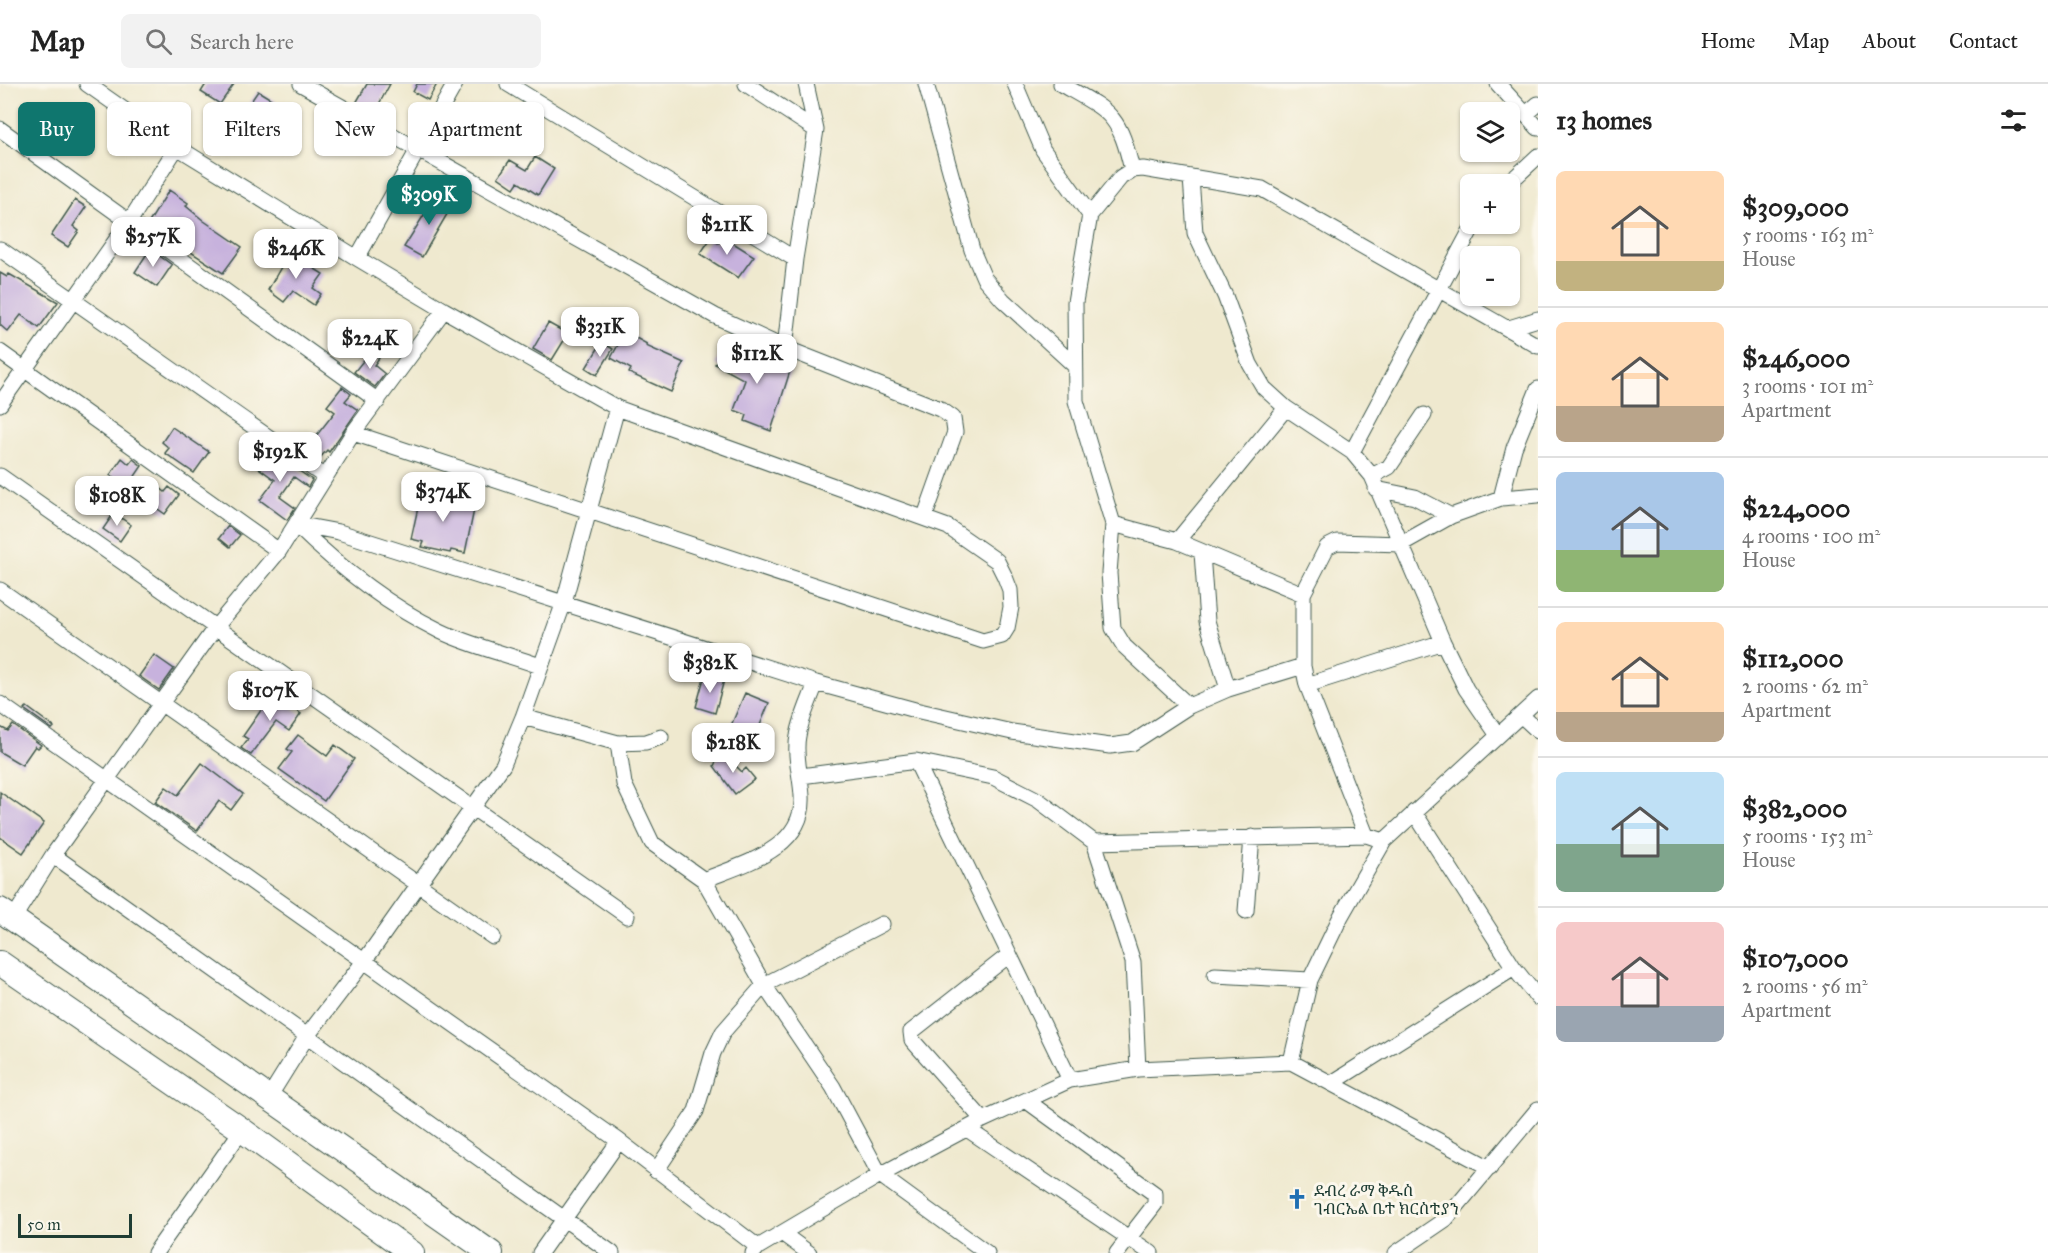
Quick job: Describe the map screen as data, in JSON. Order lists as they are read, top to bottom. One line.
{"places":{"church":["ደብረ ራማ ቅዱስ ገብርኤል ቤተ ክርስቲያን"]},"scale_bar":"50 m","page":{"header":"Map","search":"Search here","nav":["Home","Map","About","Contact"],"heading":"13 homes","map_buttons":["+","−"],"chip":["Buy","Rent","Filters","New","Apartment"],"list":[{"name":"$309,000","note":"5 rooms · 163 m² · House"},{"name":"$246,000","note":"3 rooms · 101 m² · Apartment"},{"name":"$224,000","note":"4 rooms · 100 m² · House"},{"name":"$112,000","note":"2 rooms · 62 m² · Apartment"},{"name":"$382,000","note":"5 rooms · 153 m² · House"},{"name":"$107,000","note":"2 rooms · 56 m² · Apartment"}],"price":["$309K","$211K","$257K","$246K","$331K","$224K","$112K","$192K","$374K","$108K","$382K","$107K","$218K"],"scale":"50 m"}}
